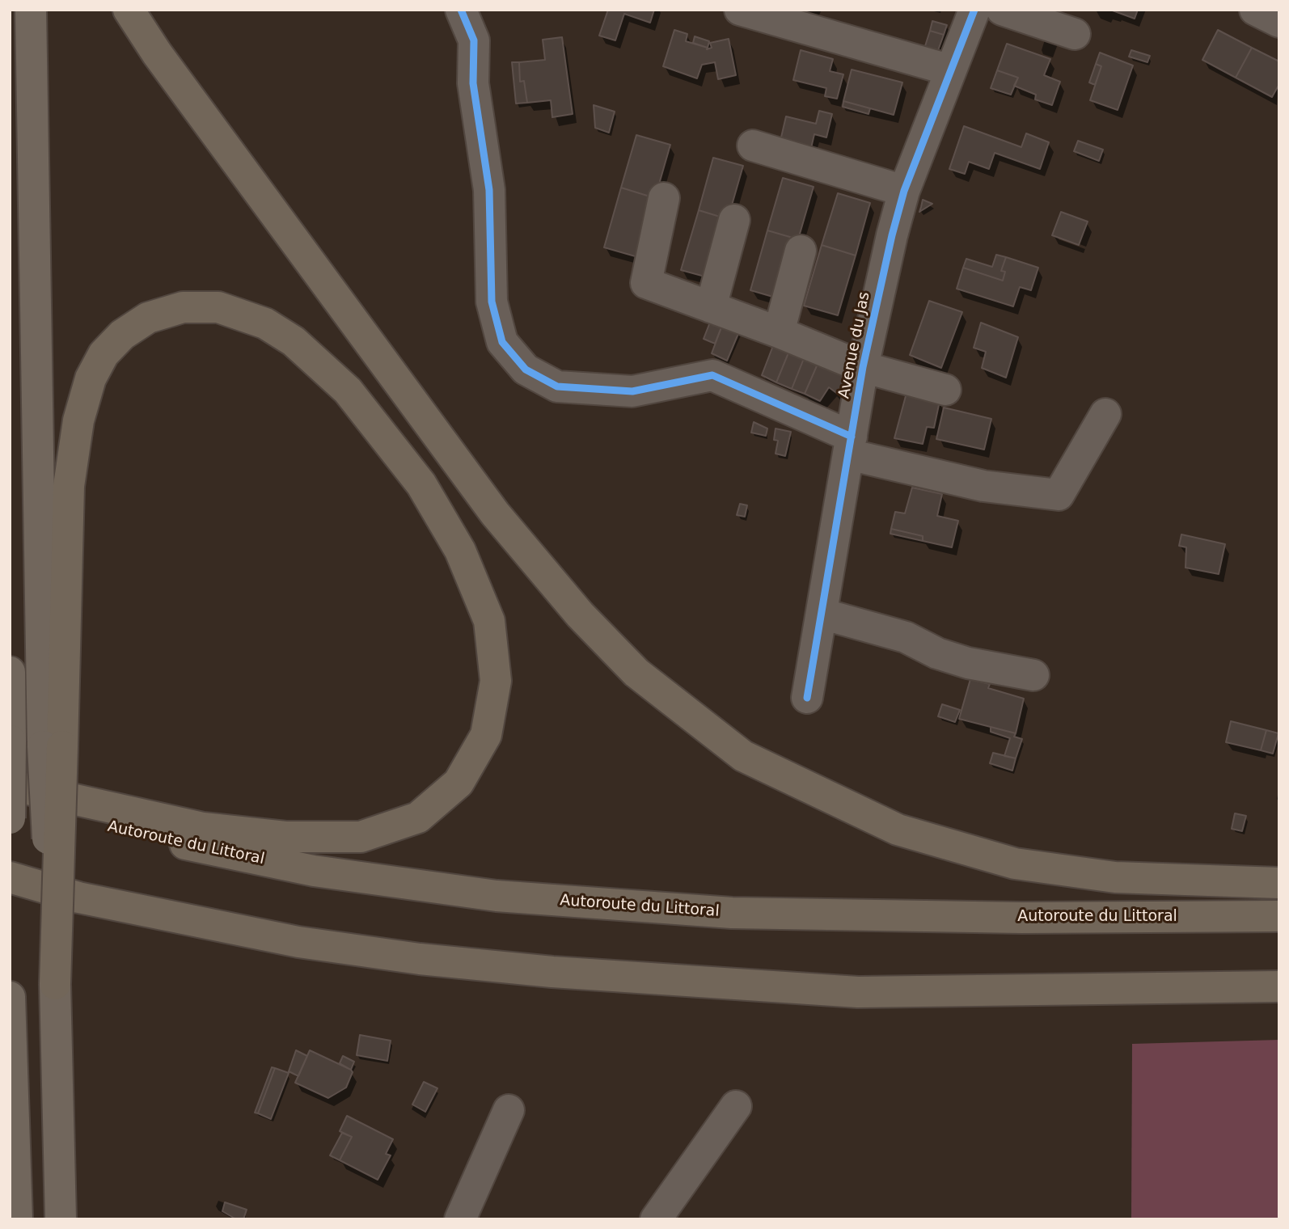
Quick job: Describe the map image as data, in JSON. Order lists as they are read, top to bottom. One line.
{"streets":{"highway":["Autoroute du Littoral"],"street":["Avenue du Jas"]}}
